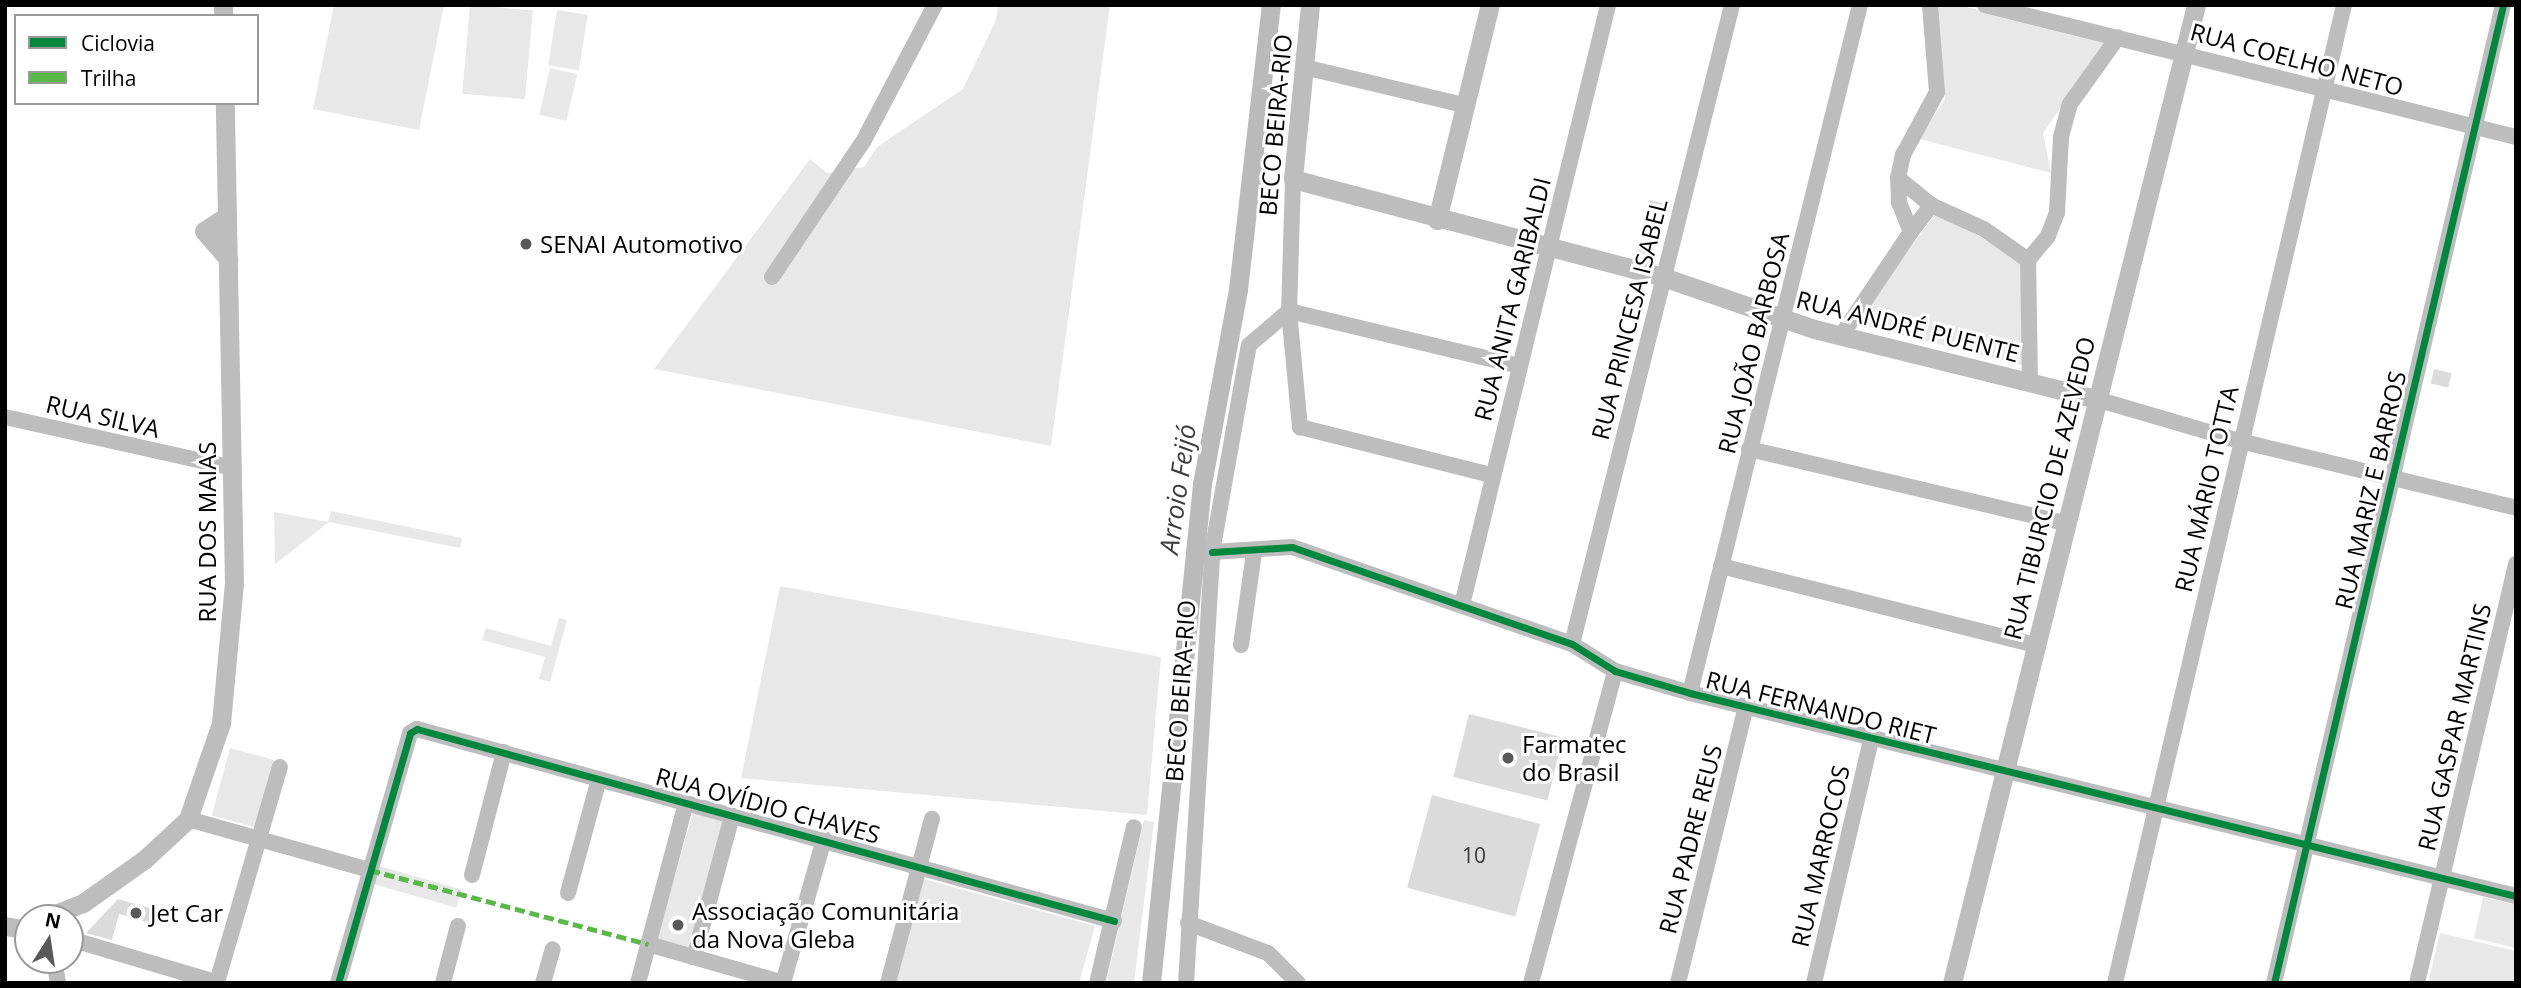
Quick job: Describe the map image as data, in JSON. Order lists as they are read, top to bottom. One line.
{"streets":{"main road":["BECO BEIRA-RIO","RUA ANDRÉ PUENTE","RUA TIBURCIO DE AZEVEDO","RUA DOS MAIAS"],"street":["RUA COELHO NETO","RUA ANITA GARIBALDI","RUA PRINCESA ISABEL","RUA JOÃO BARBOSA","RUA SILVA","RUA MÁRIO TOTTA","RUA MARIZ E BARROS","RUA FERNANDO RIET","RUA GASPAR MARTINS","RUA OVÍDIO CHAVES","RUA PADRE REUS","RUA MARROCOS"]},"crossings":[["RUA COELHO NETO","RUA TIBURCIO DE AZEVEDO"],["RUA COELHO NETO","RUA MÁRIO TOTTA"],["RUA COELHO NETO","RUA MARIZ E BARROS"],["BECO BEIRA-RIO","RUA ANDRÉ PUENTE"],["BECO BEIRA-RIO","RUA FERNANDO RIET"],["RUA ANITA GARIBALDI","RUA ANDRÉ PUENTE"],["RUA ANITA GARIBALDI","RUA FERNANDO RIET"],["RUA PRINCESA ISABEL","RUA ANDRÉ PUENTE"],["RUA PRINCESA ISABEL","RUA FERNANDO RIET"],["RUA ANDRÉ PUENTE","RUA JOÃO BARBOSA"],["RUA ANDRÉ PUENTE","RUA TIBURCIO DE AZEVEDO"],["RUA ANDRÉ PUENTE","RUA MÁRIO TOTTA"],["RUA ANDRÉ PUENTE","RUA MARIZ E BARROS"],["RUA JOÃO BARBOSA","RUA FERNANDO RIET"],["RUA SILVA","RUA DOS MAIAS"],["RUA TIBURCIO DE AZEVEDO","RUA FERNANDO RIET"],["RUA MÁRIO TOTTA","RUA FERNANDO RIET"],["RUA MARIZ E BARROS","RUA FERNANDO RIET"],["RUA FERNANDO RIET","RUA GASPAR MARTINS"],["RUA FERNANDO RIET","RUA PADRE REUS"],["RUA FERNANDO RIET","RUA MARROCOS"]],"water":["Arroio Feijó"],"places":["SENAI Automotivo","Farmatec do Brasil","Jet Car","Associação Comunitária da Nova Gleba"],"house_numbers":["10"],"legend":["Ciclovia","Trilha"],"north":"top"}
